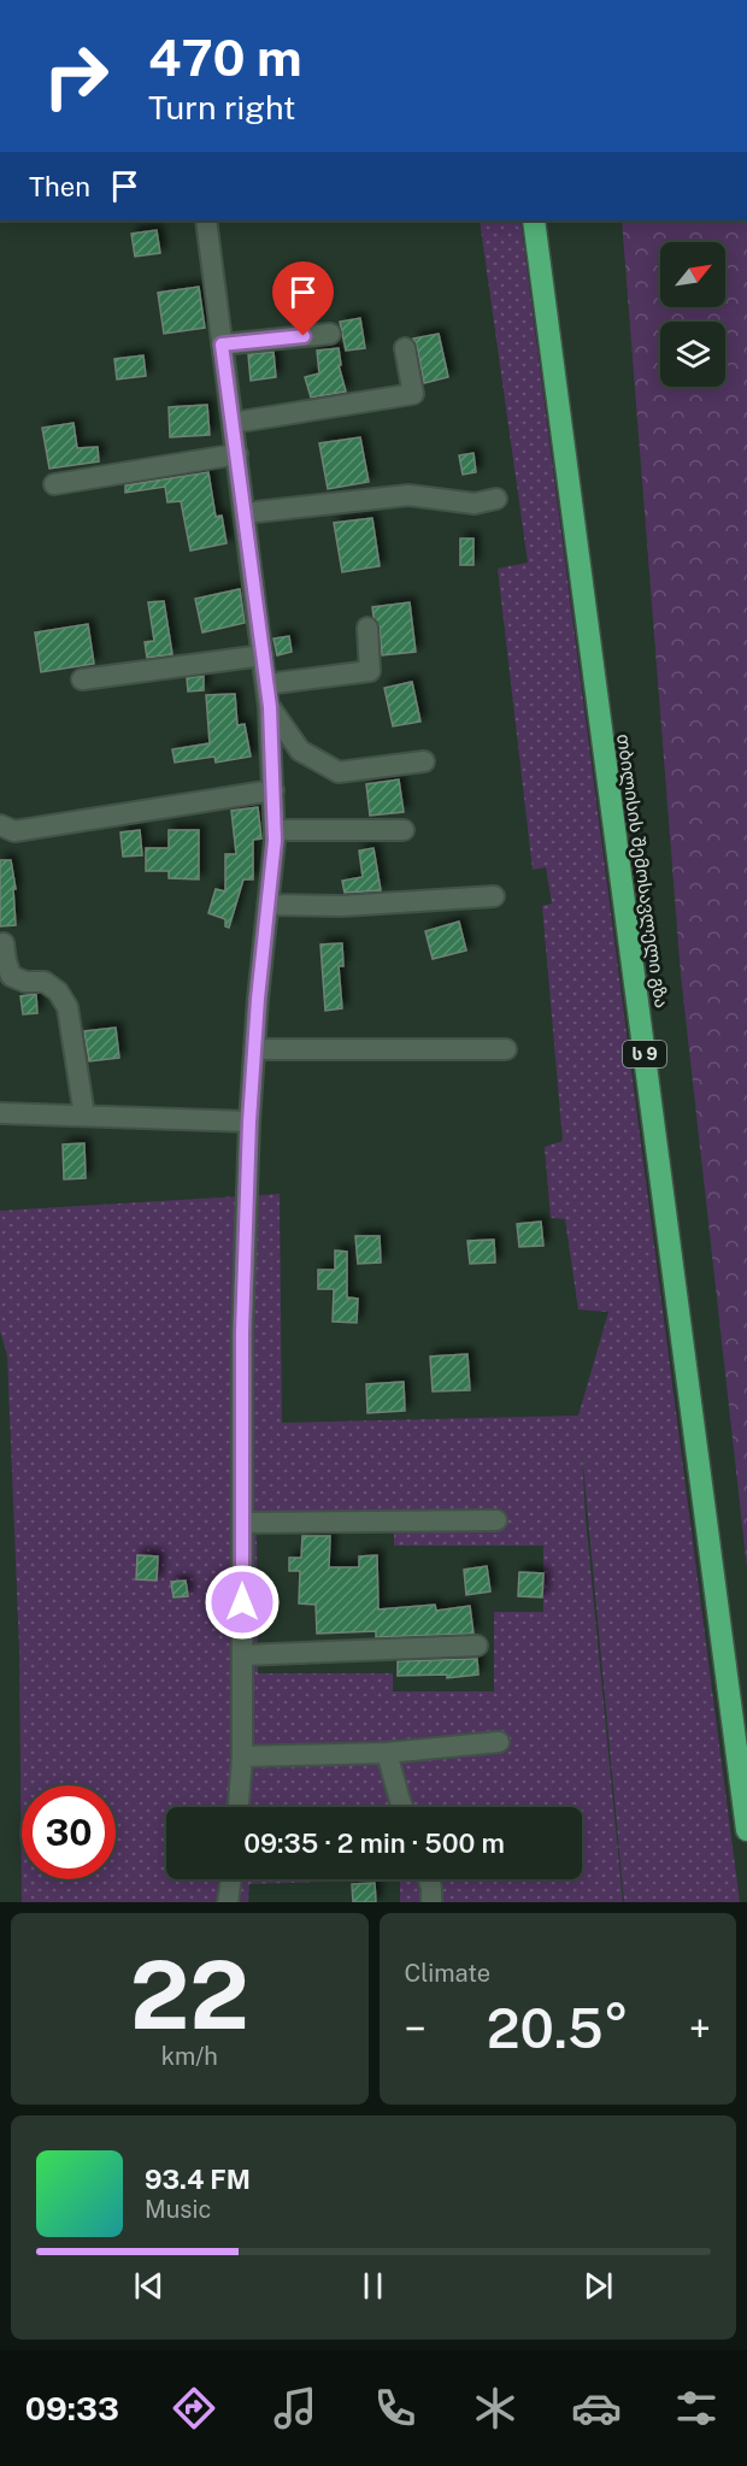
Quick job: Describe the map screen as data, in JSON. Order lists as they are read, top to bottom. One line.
{"streets":{"highway":["თბილისის შემოსავლელი გზა","ს 9"]},"north":"top right","page":{"turn":["470 m","Turn right"],"then":"Then","limit":"30","trip":"09:35 · 2 min · 500 m","tile":[["22","km/h"],"Climate"],"heat":["−","20.5°","+"],"song":["93.4 FM","Music"],"tabs":"09:33"}}
